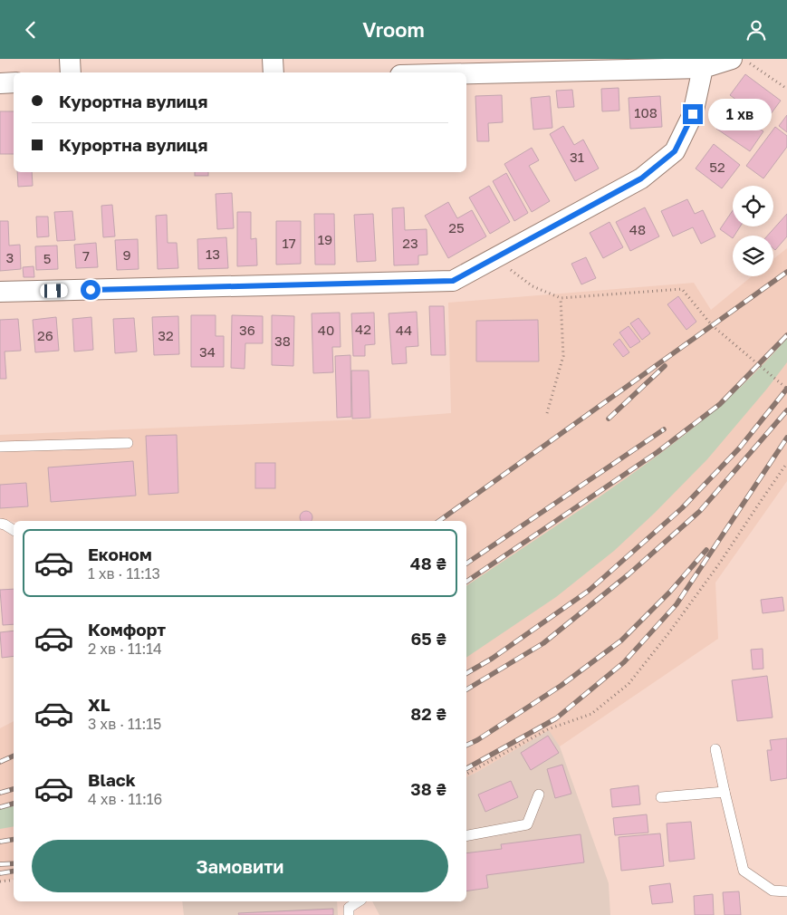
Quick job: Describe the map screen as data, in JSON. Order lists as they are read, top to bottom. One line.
{"house_numbers":["108","31","52","25","48","19","17","23","13","9","7","3","5","42","36","40","44","26","32","38","34"],"page":{"header":"Vroom","banner":["Курортна вулиця","Курортна вулиця"],"bubble":"1 хв","list":[{"name":"Економ","note":"1 хв · 11:13","value":"48 ₴"},{"name":"Комфорт","note":"2 хв · 11:14","value":"65 ₴"},{"name":"XL","note":"3 хв · 11:15","value":"82 ₴"},{"name":"Black","note":"4 хв · 11:16","value":"38 ₴"}],"buttons":"Замовити"}}
